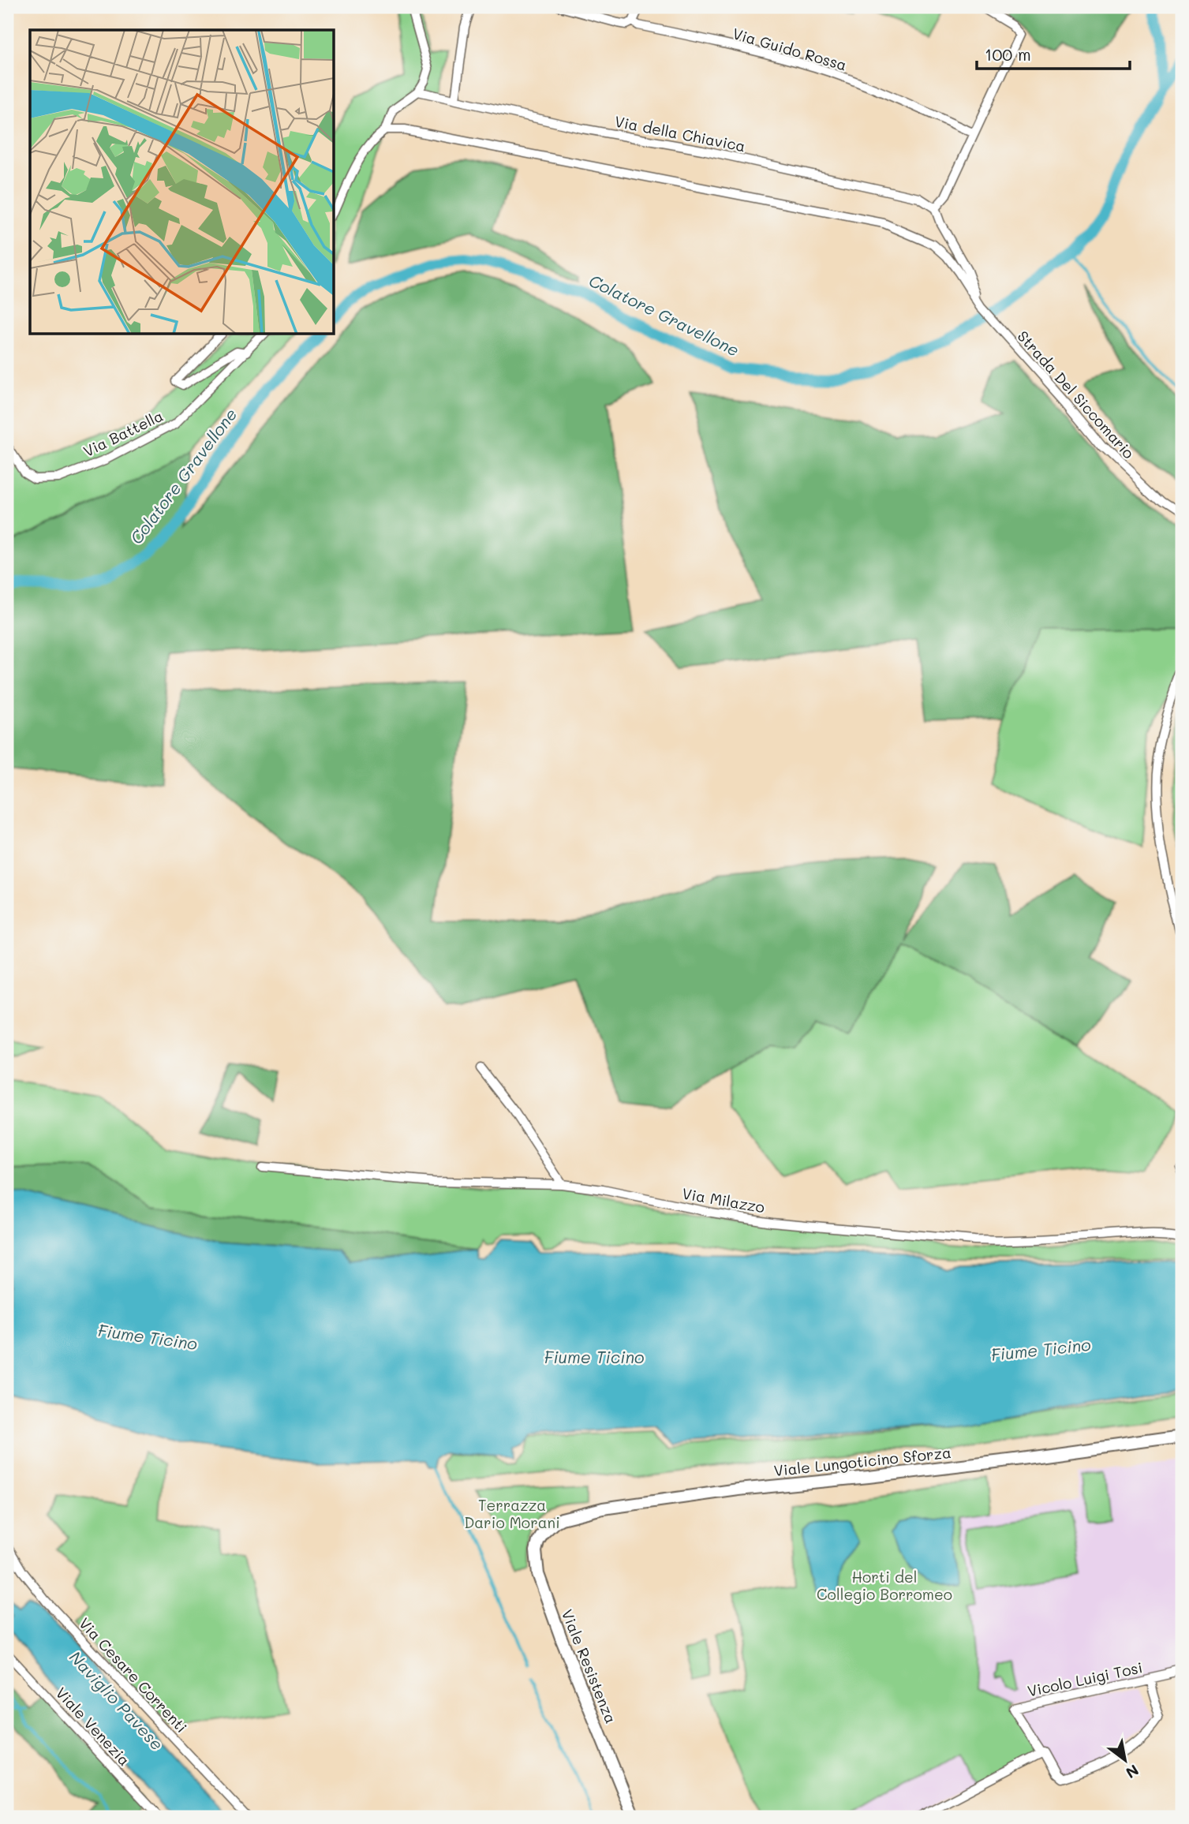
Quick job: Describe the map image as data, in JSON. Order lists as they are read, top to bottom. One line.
{"streets":{"main road":["Viale Lungoticino Sforza","Viale Resistenza"],"street":["Via Guido Rossa","Via della Chiavica","Strada Del Siccomario","Via Battella","Via Milazzo","Via Cesare Correnti","Vicolo Luigi Tosi","Viale Venezia"]},"crossings":[["Viale Lungoticino Sforza","Viale Resistenza"]],"water":["Colatore Gravellone","Fiume Ticino","Naviglio Pavese"],"parks":["Terrazza Dario Morani","Horti del Collegio Borromeo"],"scale_bar":"100 m","north":"bottom right"}
